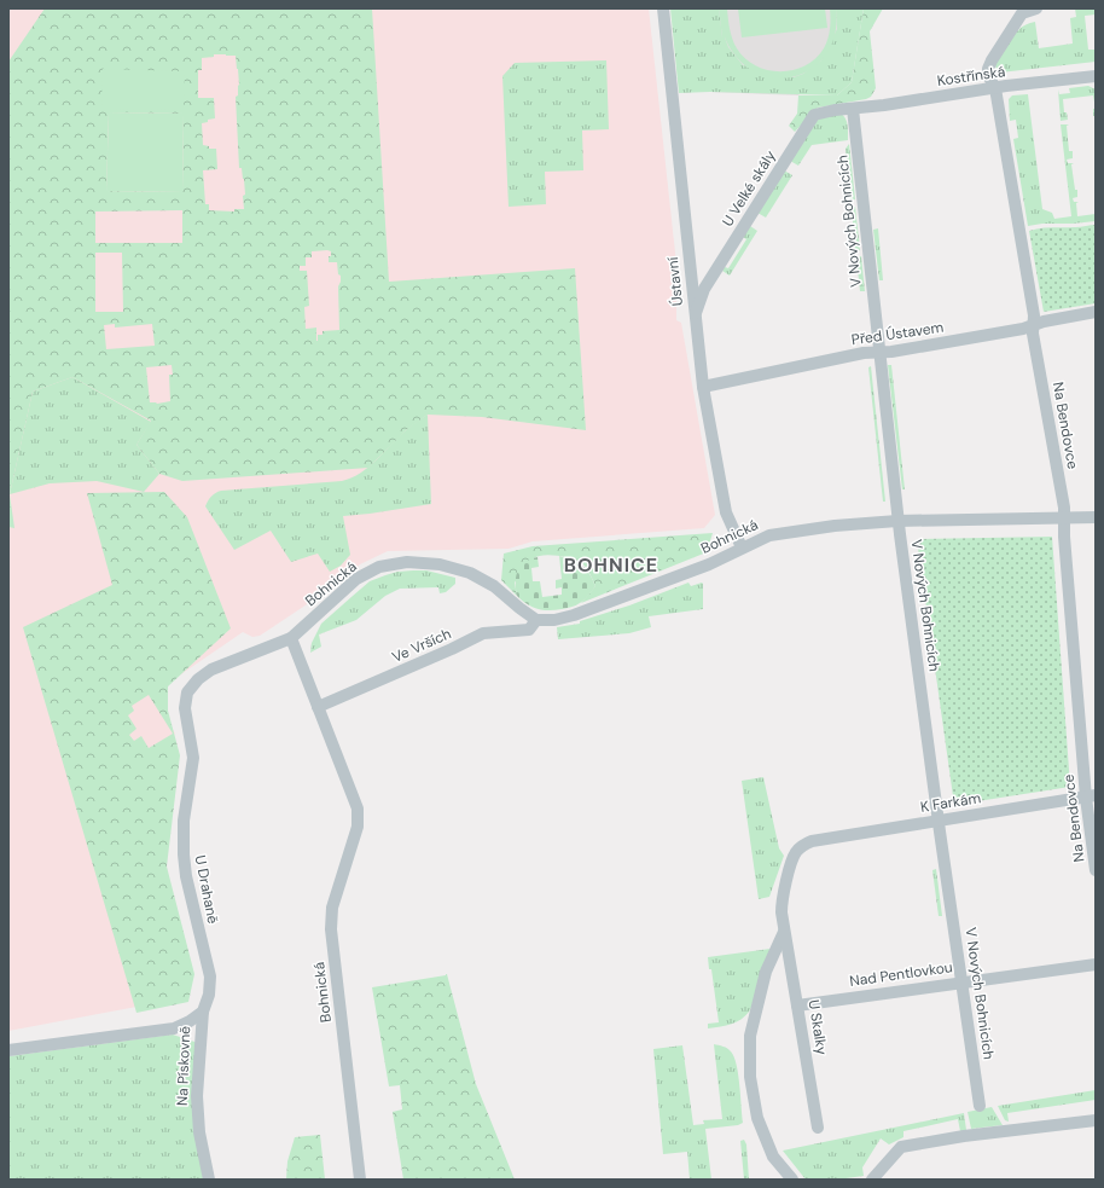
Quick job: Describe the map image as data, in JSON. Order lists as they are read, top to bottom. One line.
{"streets":{"street":["Kostřínská","U Velké skály","V Nových Bohnicích","Ústavní","Před Ústavem","Na Bendovce","Bohnická","Ve Vrších","K Farkám","U Drahaně","Nad Pentlovkou","U Skalky","Na Pískovně"]},"crossings":[["Kostřínská","U Velké skály"],["Kostřínská","V Nových Bohnicích"],["Kostřínská","Na Bendovce"],["U Velké skály","V Nových Bohnicích"],["U Velké skály","Ústavní"],["V Nových Bohnicích","Před Ústavem"],["V Nových Bohnicích","Bohnická"],["V Nových Bohnicích","K Farkám"],["V Nových Bohnicích","Nad Pentlovkou"],["Ústavní","Před Ústavem"],["Ústavní","Bohnická"],["Před Ústavem","Na Bendovce"],["Na Bendovce","Bohnická"],["Na Bendovce","K Farkám"],["Bohnická","Ve Vrších"],["Bohnická","U Drahaně"],["K Farkám","U Skalky"],["U Drahaně","Na Pískovně"],["Nad Pentlovkou","U Skalky"]],"districts":["BOHNICE"]}
